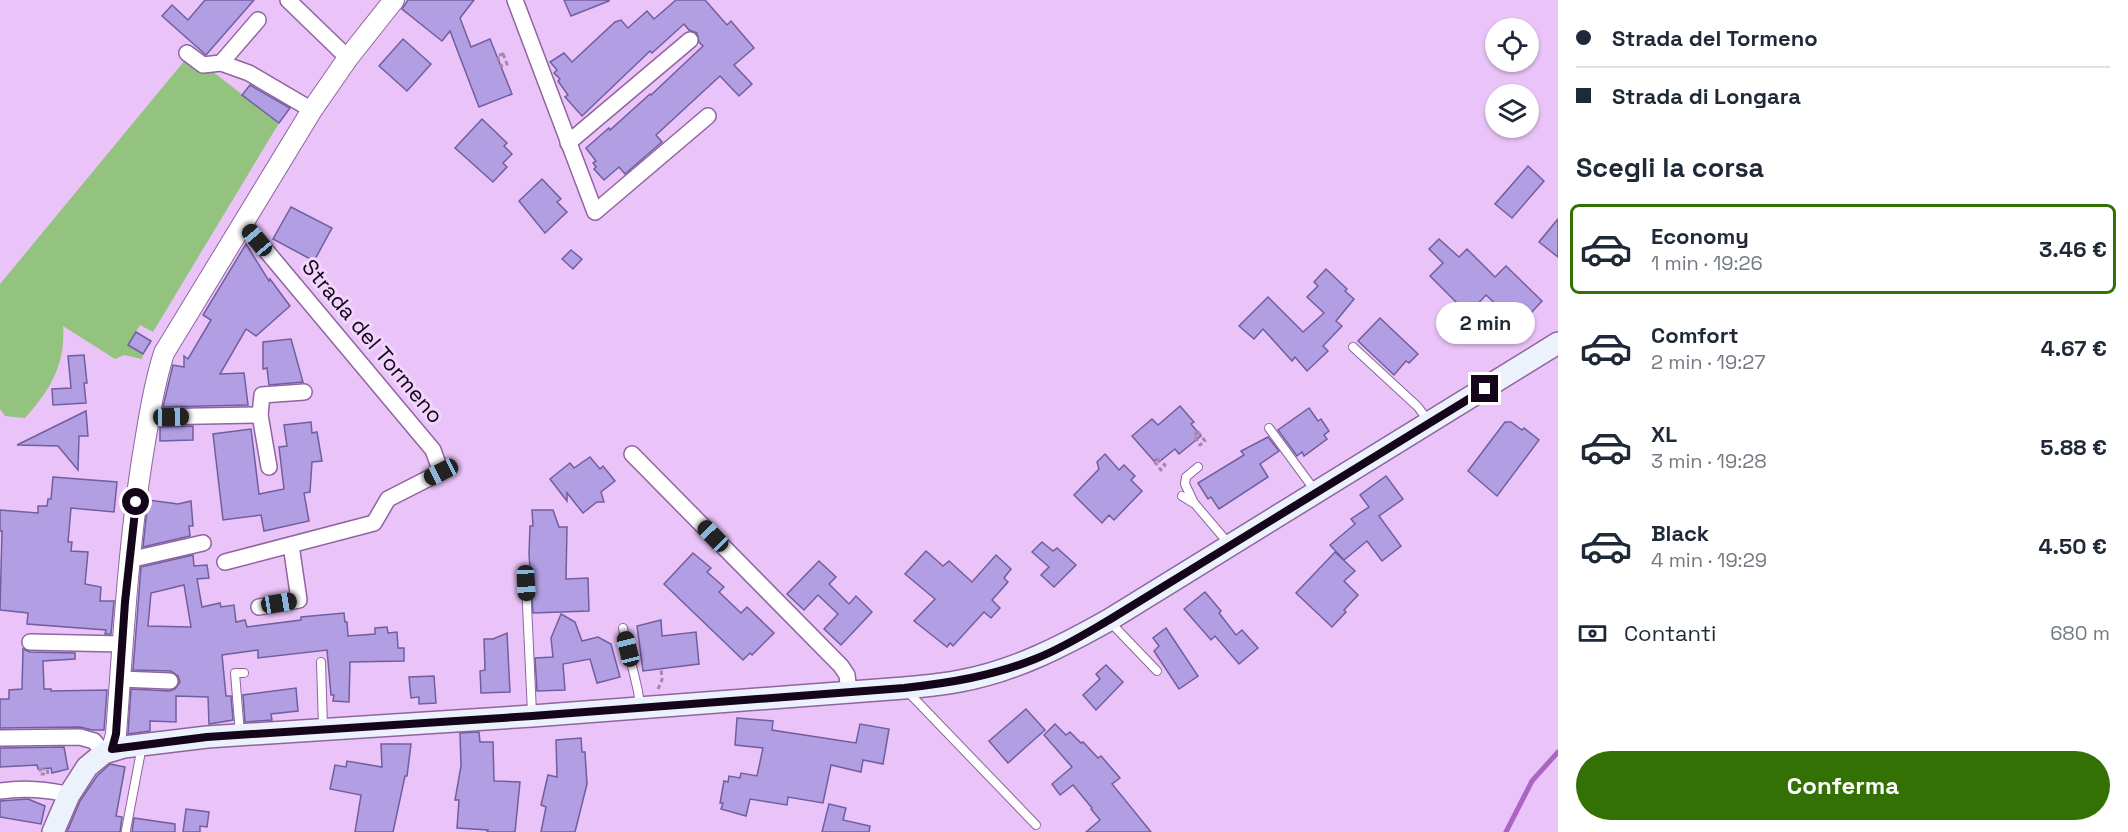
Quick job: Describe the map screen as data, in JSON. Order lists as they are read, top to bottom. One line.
{"streets":{"street":["Strada del Tormeno"]},"page":{"banner":["Strada del Tormeno","Strada di Longara"],"heading":"Scegli la corsa","list":[{"name":"Economy","note":"1 min · 19:26","value":"3.46 €"},{"name":"Comfort","note":"2 min · 19:27","value":"4.67 €"},{"name":"XL","note":"3 min · 19:28","value":"5.88 €"},{"name":"Black","note":"4 min · 19:29","value":"4.50 €"}],"bubble":"2 min","pay":["Contanti","680 m"],"buttons":"Conferma"}}
